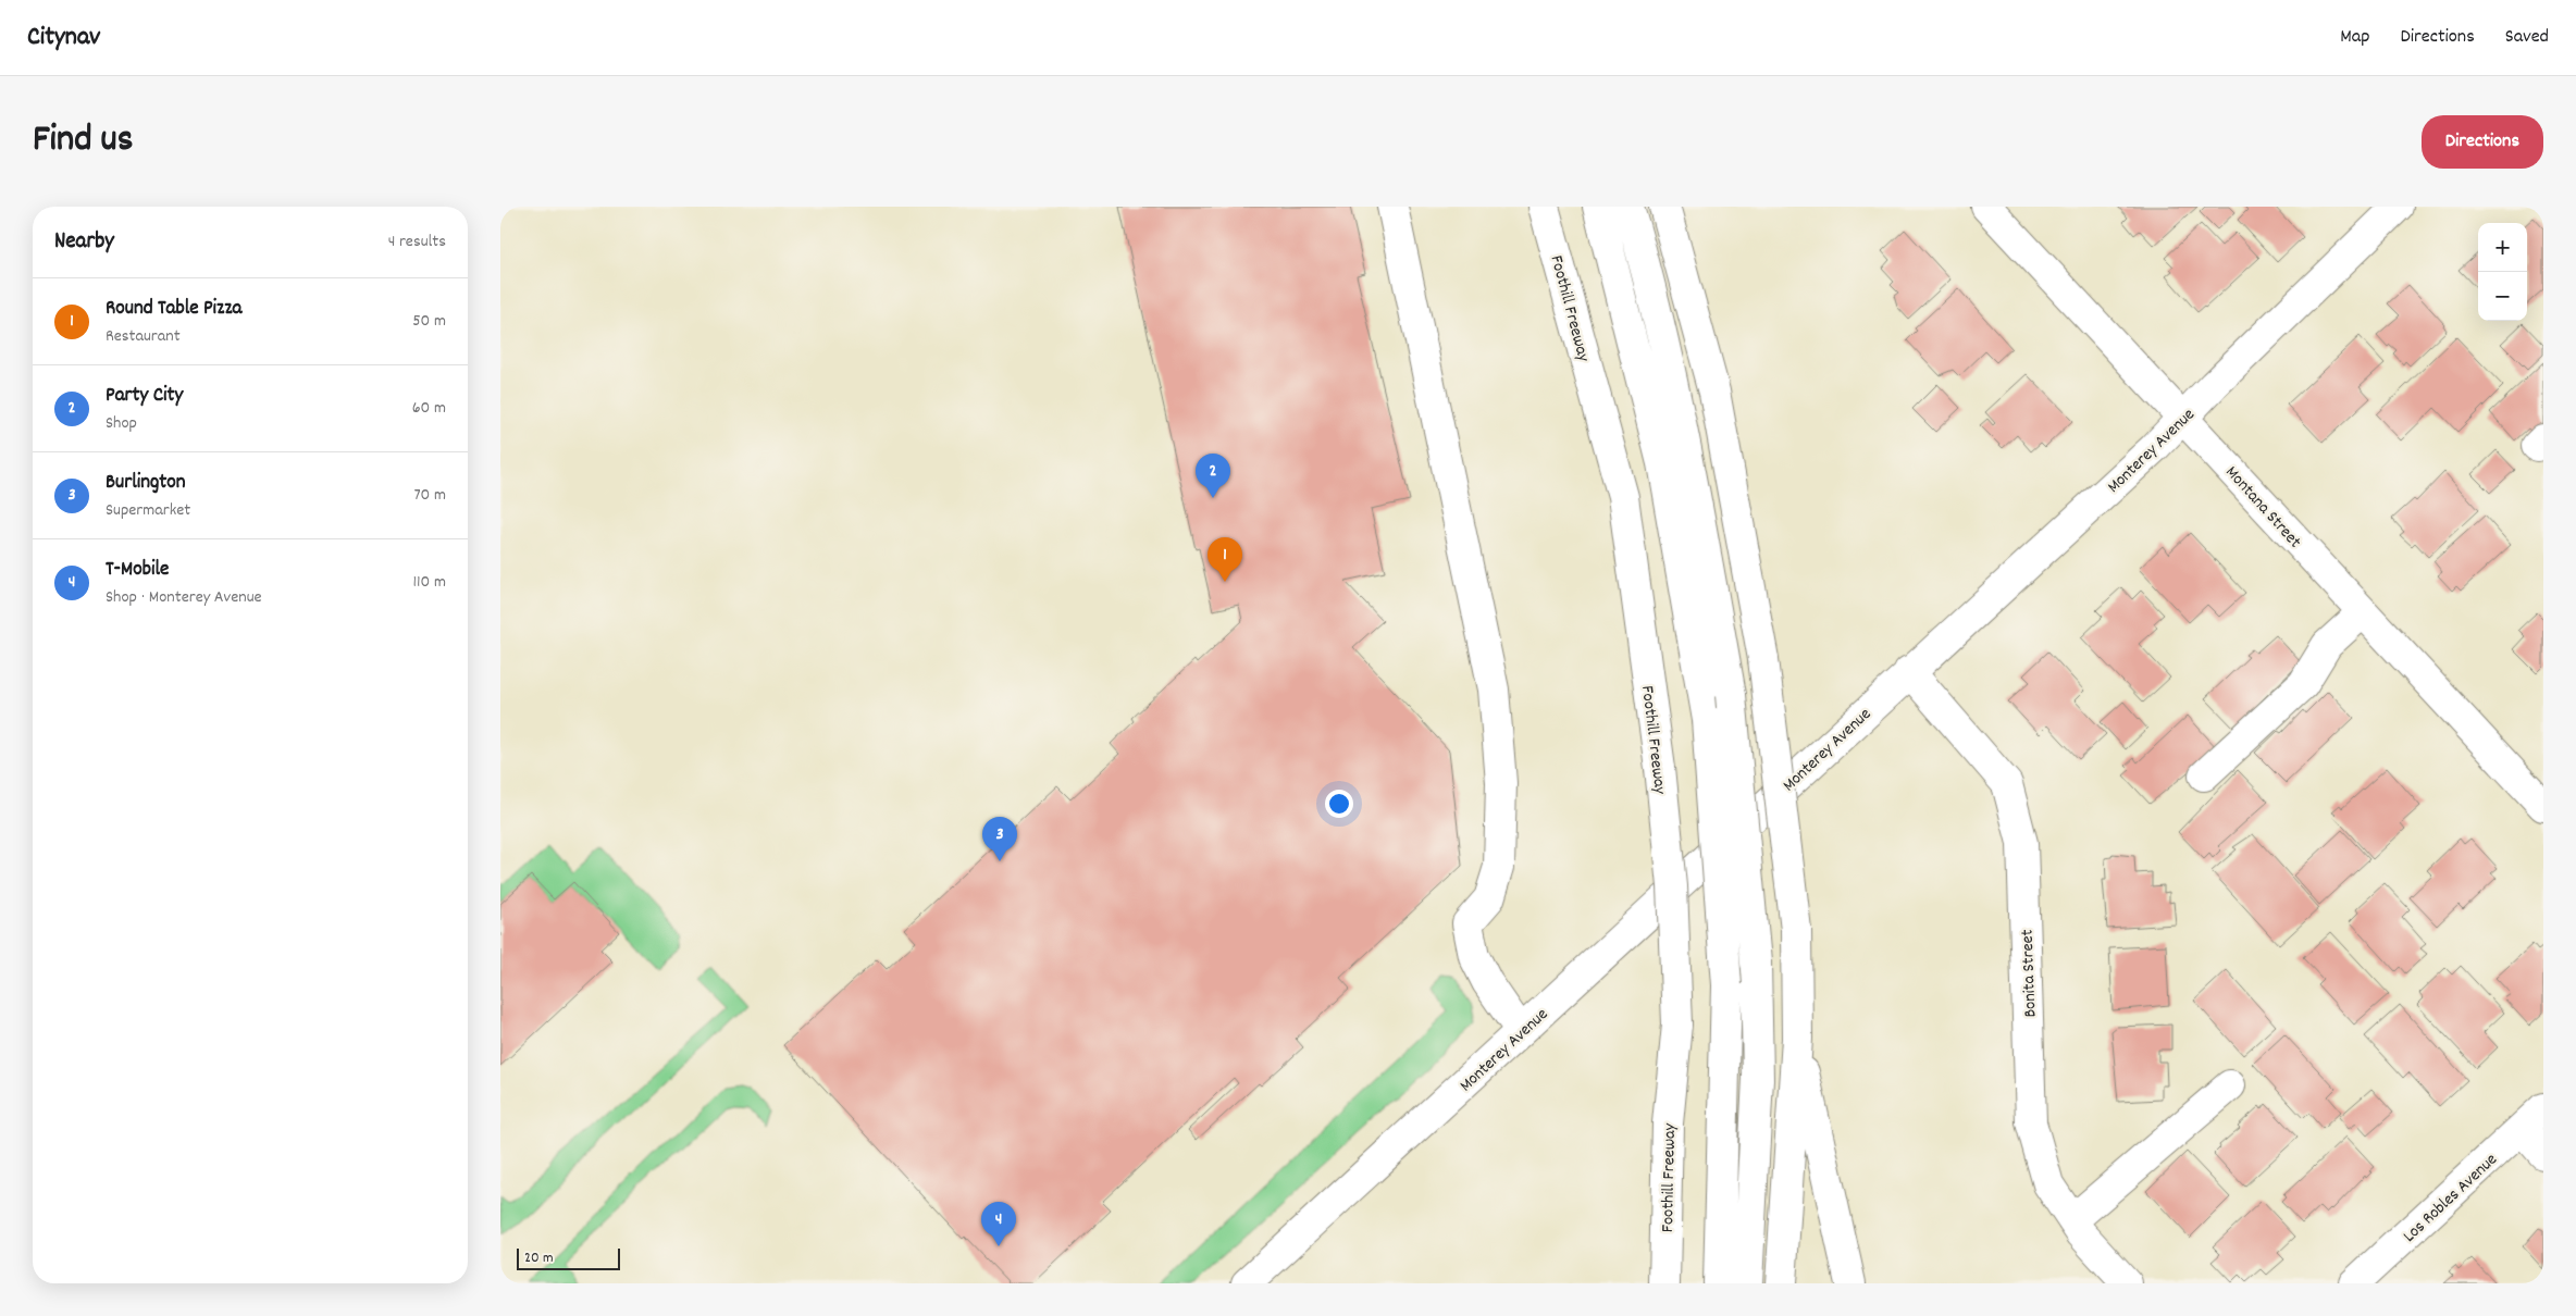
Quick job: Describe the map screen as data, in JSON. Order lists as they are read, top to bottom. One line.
{"streets":{"main road":["Foothill Freeway","Monterey Avenue","Montana Street","Bonita Street","Los Robles Avenue"]},"crossings":[["Monterey Avenue","Montana Street"],["Monterey Avenue","Bonita Street"]],"scale_bar":"20 m","page":{"header":"Citynav","nav":["Map","Directions","Saved"],"title":"Find us","buttons":"Directions","heading":["Nearby","4 results"],"map_buttons":["+","−"],"list":[{"mark":"1","name":"Round Table Pizza","note":"Restaurant","value":"50 m"},{"mark":"2","name":"Party City","note":"Shop","value":"60 m"},{"mark":"3","name":"Burlington","note":"Supermarket","value":"70 m"},{"mark":"4","name":"T-Mobile","note":"Shop · Monterey Avenue","value":"110 m"}],"pins":["2","1","3","4"],"scale":"20 m"}}
